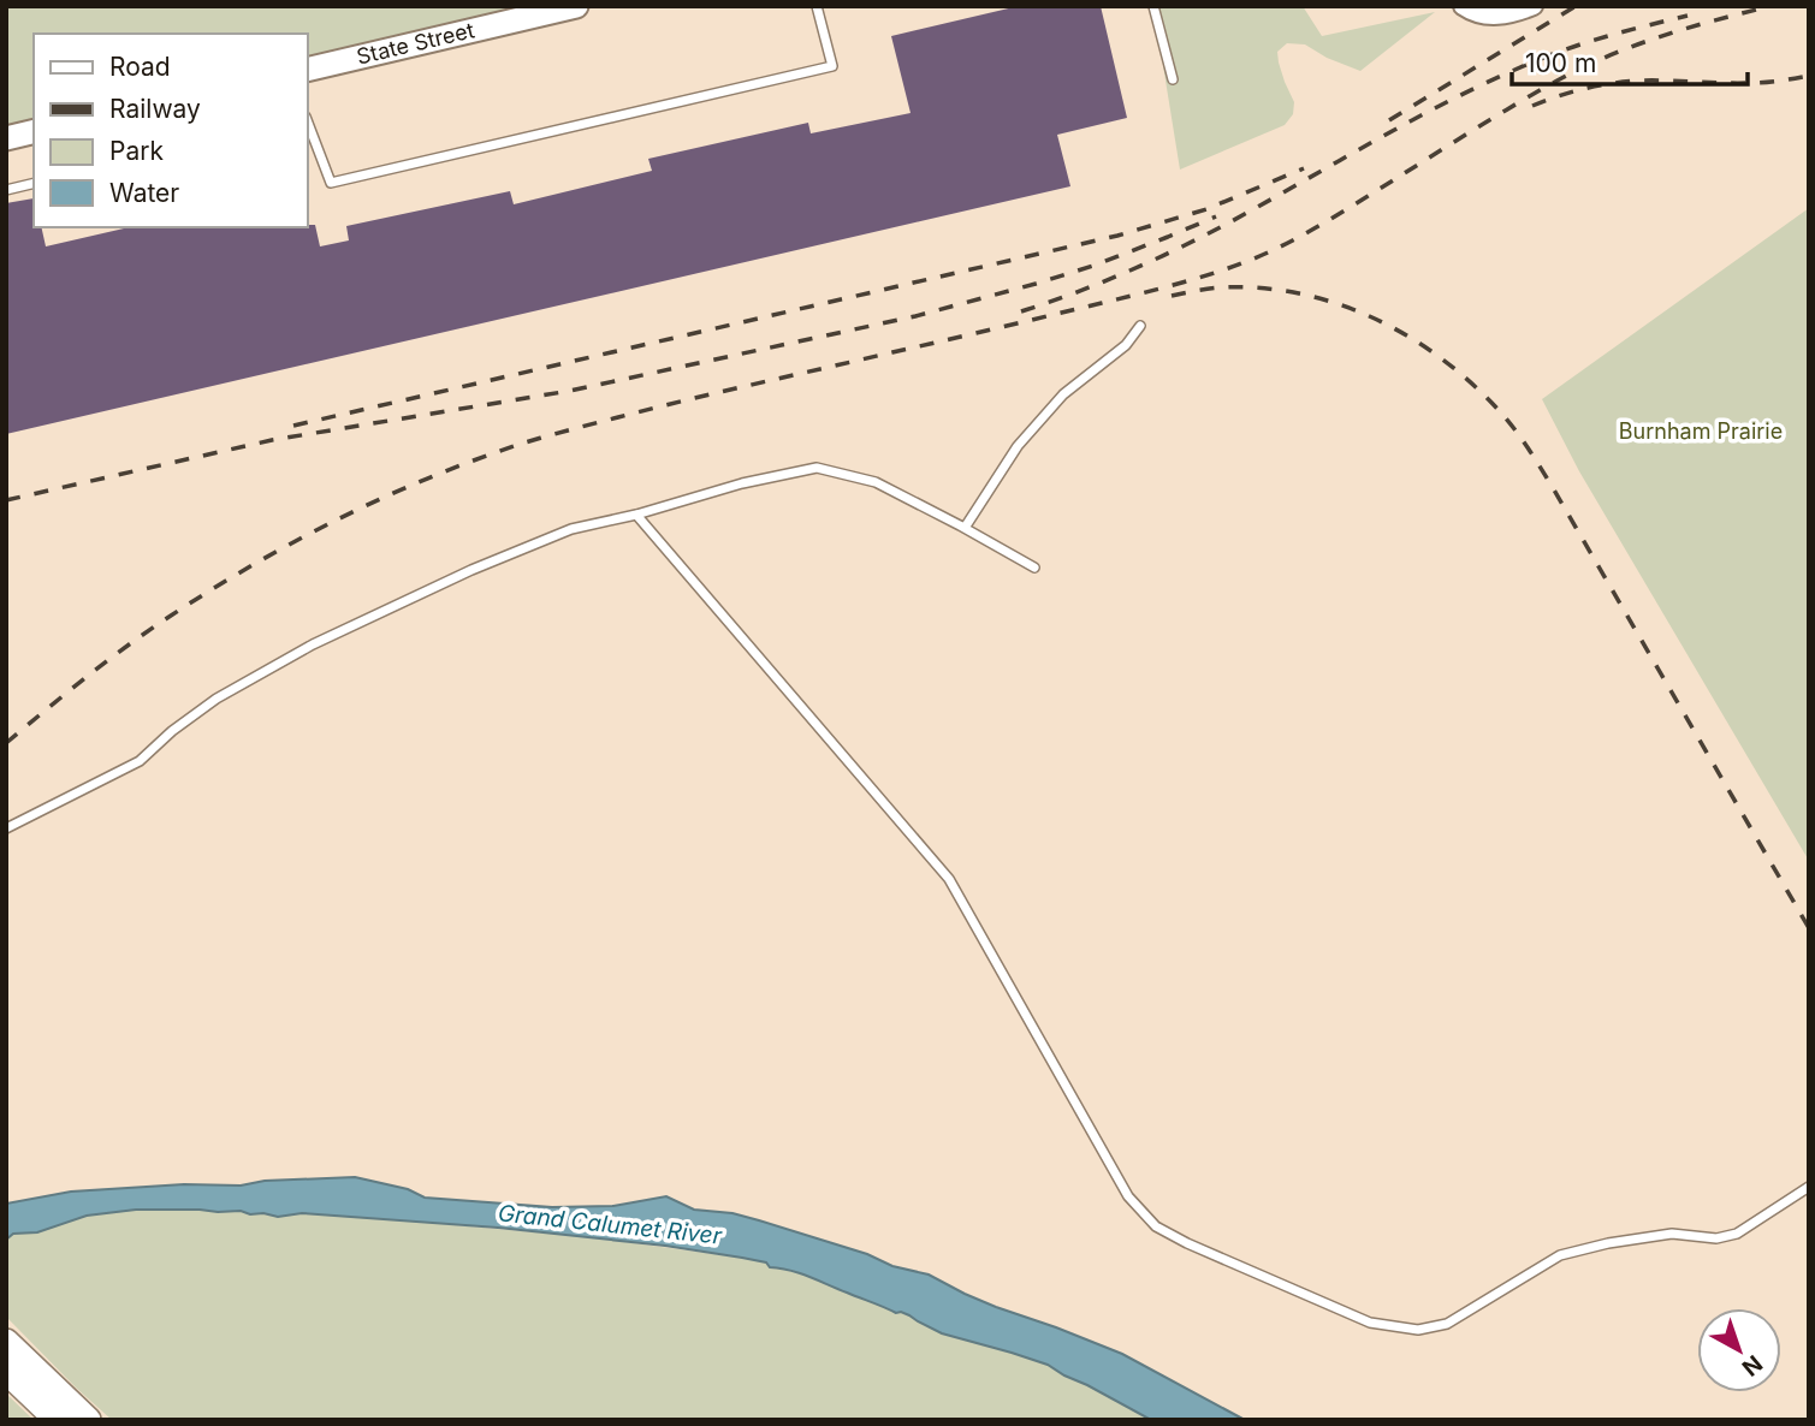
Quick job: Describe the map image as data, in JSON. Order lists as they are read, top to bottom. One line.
{"streets":{"street":["State Street"]},"water":["Grand Calumet River"],"parks":["Burnham Prairie"],"legend":["Road","Railway","Park","Water"],"scale_bar":"100 m","north":"bottom right"}
